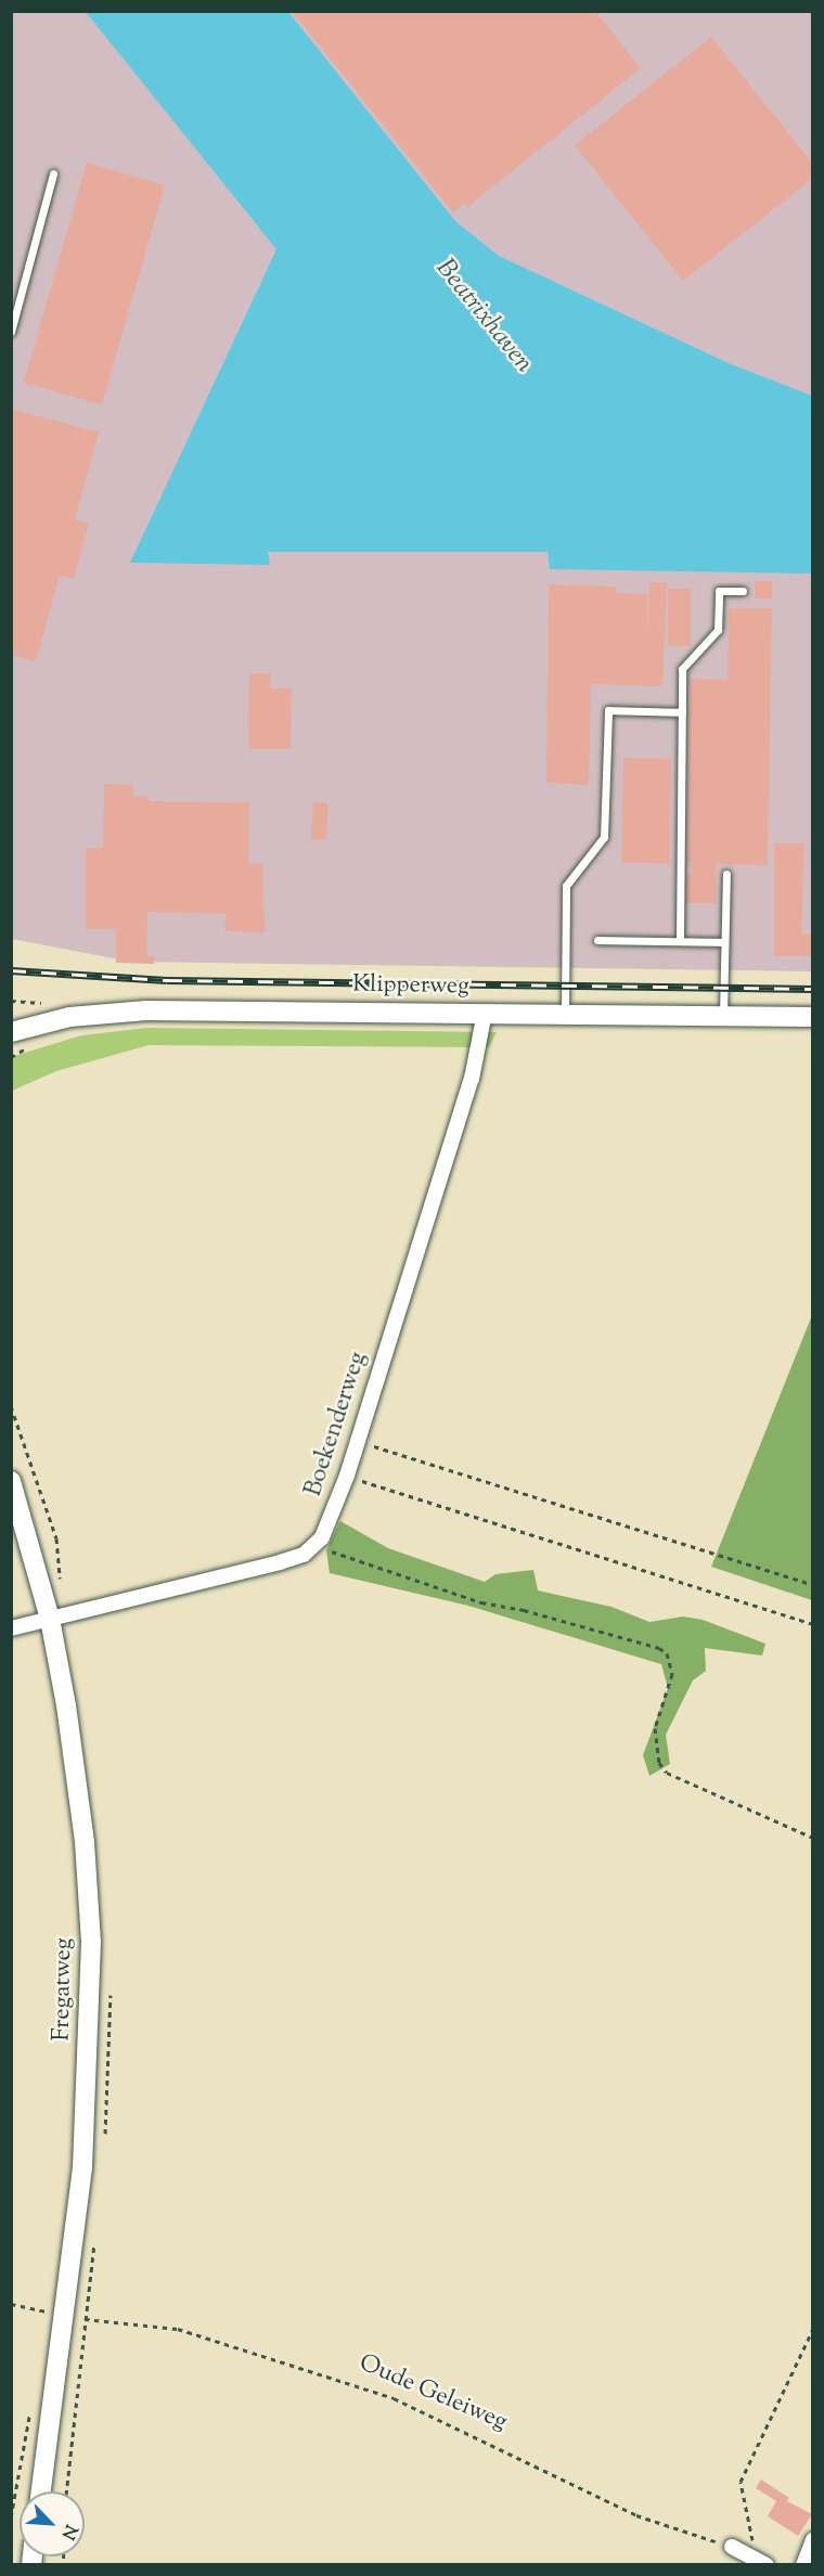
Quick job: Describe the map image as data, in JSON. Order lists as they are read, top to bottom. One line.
{"streets":{"street":["Klipperweg","Boekenderweg","Fregatweg"],"path":["Oude Geleiweg"]},"crossings":[["Klipperweg","Boekenderweg"],["Boekenderweg","Fregatweg"],["Fregatweg","Oude Geleiweg"]],"water":["Beatrixhaven"],"north":"bottom right"}
